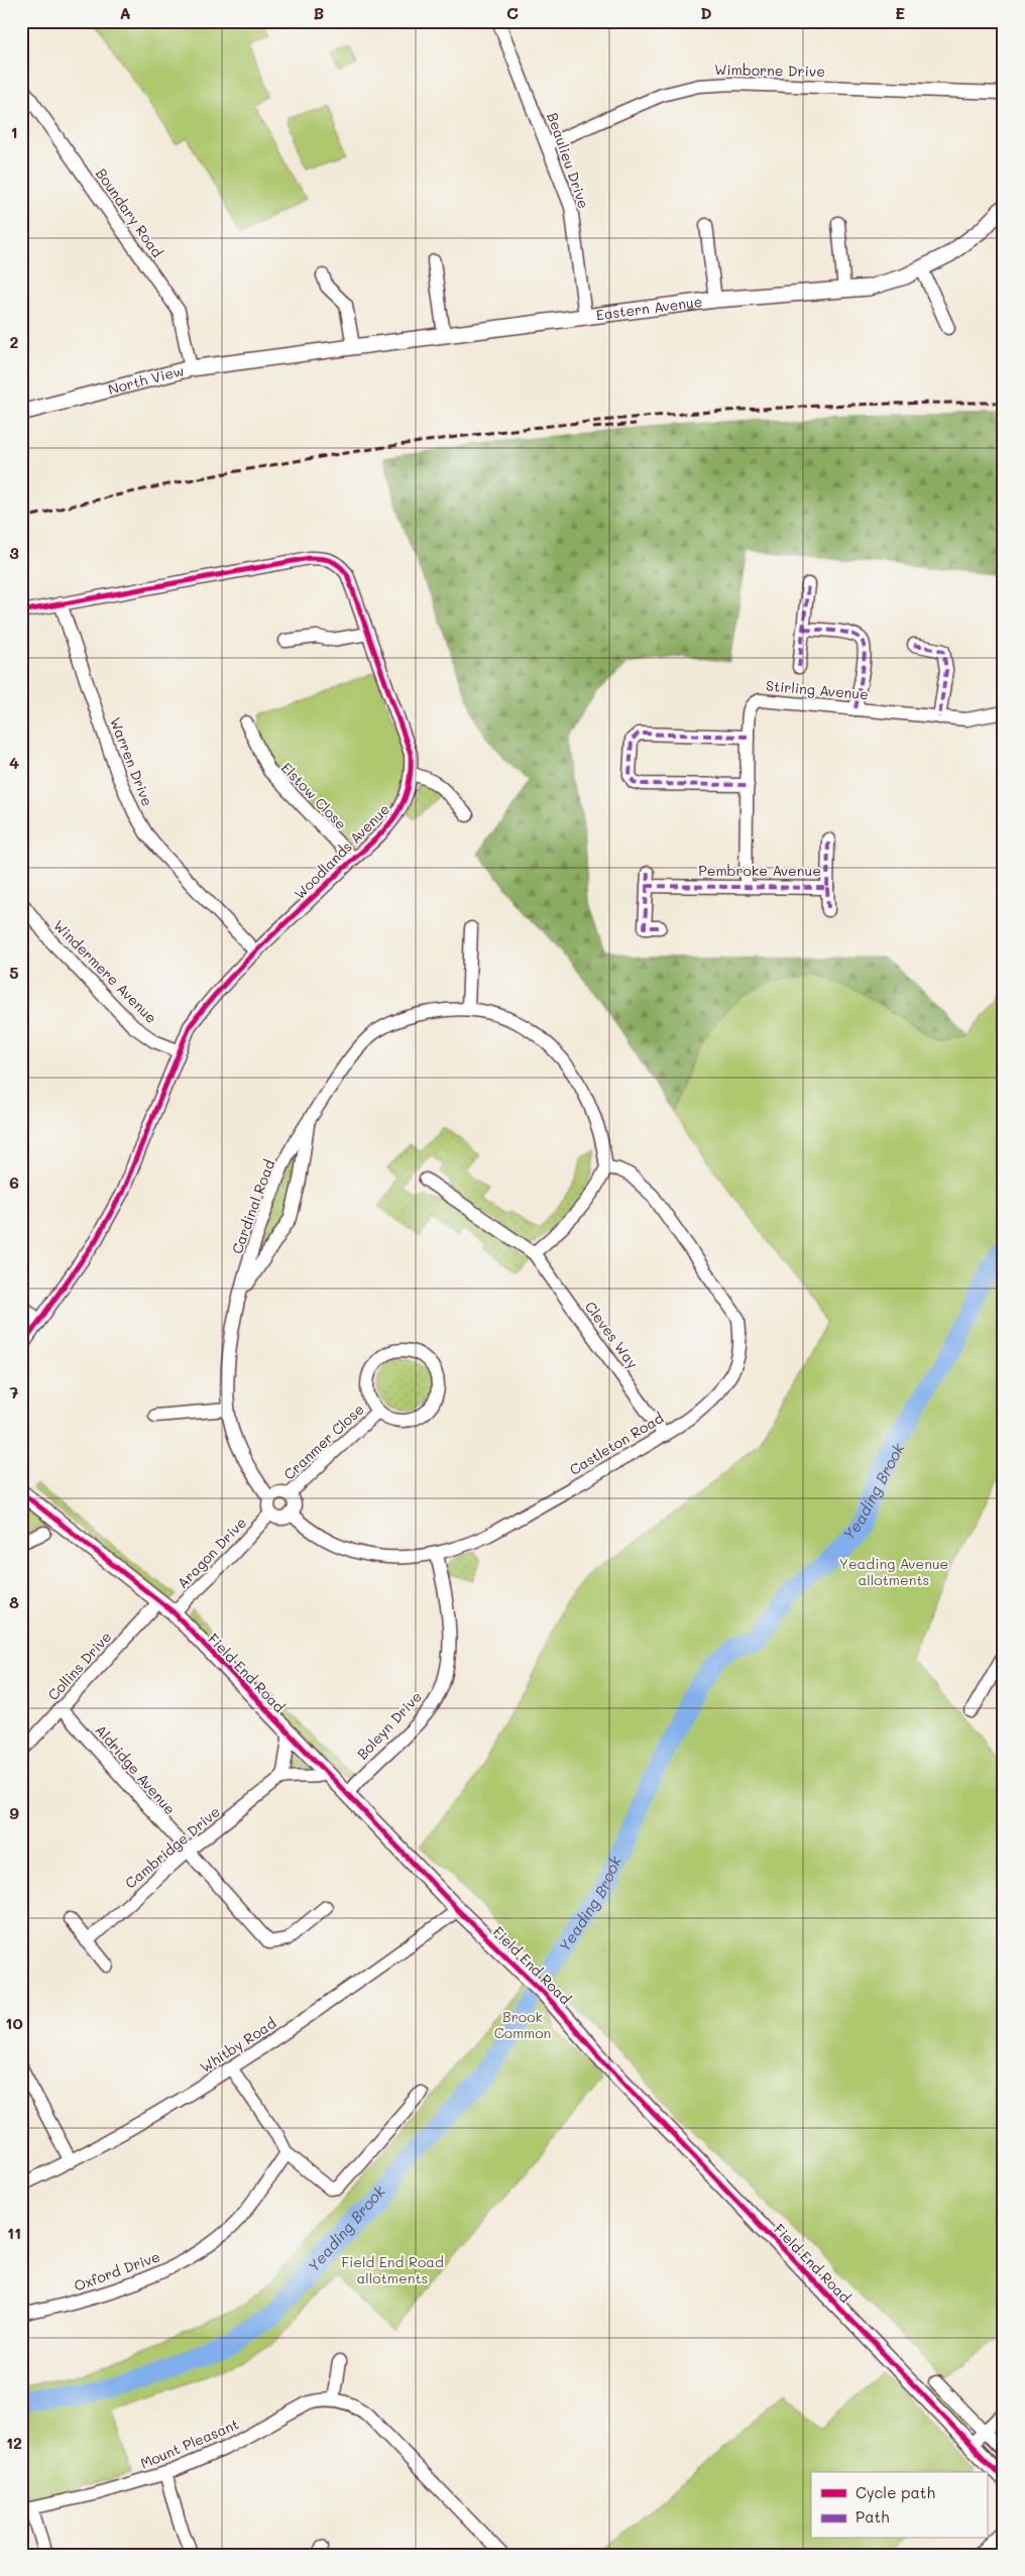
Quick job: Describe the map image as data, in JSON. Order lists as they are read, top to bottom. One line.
{"streets":{"street":["Wimborne Drive","Beaulieu Drive","Boundary Road","Eastern Avenue","North View","Stirling Avenue","Warren Drive","Elstow Close","Woodlands Avenue","Pembroke Avenue","Windermere Avenue","Cardinal Road","Cleves Way","Cranmer Close","Castleton Road","Aragon Drive","Collins Drive","Field End Road","Boleyn Drive","Aldridge Avenue","Cambridge Drive","Whitby Road","Oxford Drive","Mount Pleasant"]},"crossings":[["Wimborne Drive","Beaulieu Drive"],["Beaulieu Drive","Eastern Avenue"],["Boundary Road","North View"],["Eastern Avenue","North View"],["Stirling Avenue","Pembroke Avenue"],["Warren Drive","Woodlands Avenue"],["Elstow Close","Woodlands Avenue"],["Woodlands Avenue","Windermere Avenue"],["Cardinal Road","Cranmer Close"],["Cardinal Road","Castleton Road"],["Cardinal Road","Aragon Drive"],["Cleves Way","Castleton Road"],["Cranmer Close","Castleton Road"],["Cranmer Close","Aragon Drive"],["Castleton Road","Aragon Drive"],["Castleton Road","Boleyn Drive"],["Aragon Drive","Field End Road"],["Collins Drive","Field End Road"],["Collins Drive","Aldridge Avenue"],["Field End Road","Boleyn Drive"],["Field End Road","Whitby Road"],["Aldridge Avenue","Cambridge Drive"]],"water":["Yeading Brook"],"parks":["Yeading Avenue allotments","Brook Common","Field End Road allotments"],"legend":["Cycle path","Path"],"grid":{"columns":["A","B","C","D","E"],"rows":["1","2","3","4","5","6","7","8","9","10","11","12"]}}
